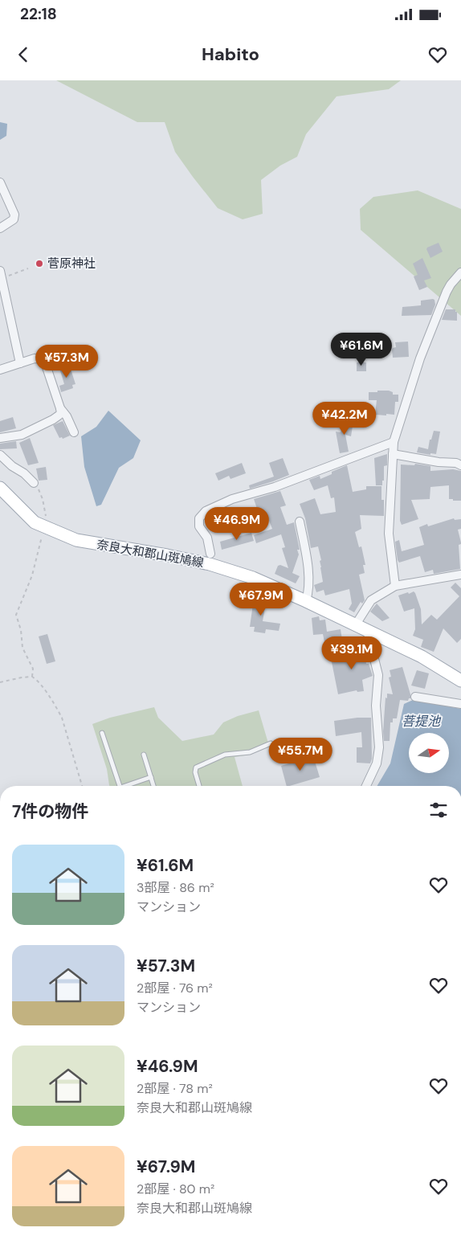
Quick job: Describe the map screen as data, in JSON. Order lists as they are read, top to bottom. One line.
{"streets":{"main road":["奈良大和郡山斑鳩線"]},"water":["菩提池"],"places":["菅原神社"],"north":"right","page":{"status":"22:18","header":"Habito","price":["¥61.6M","¥57.3M","¥42.2M","¥46.9M","¥67.9M","¥39.1M","¥55.7M"],"heading":"7件の物件","list":[{"name":"¥61.6M","note":"3部屋 · 86 m² · マンション"},{"name":"¥57.3M","note":"2部屋 · 76 m² · マンション"},{"name":"¥46.9M","note":"2部屋 · 78 m² · 奈良大和郡山斑鳩線"},{"name":"¥67.9M","note":"2部屋 · 80 m² · 奈良大和郡山斑鳩線"}]}}
